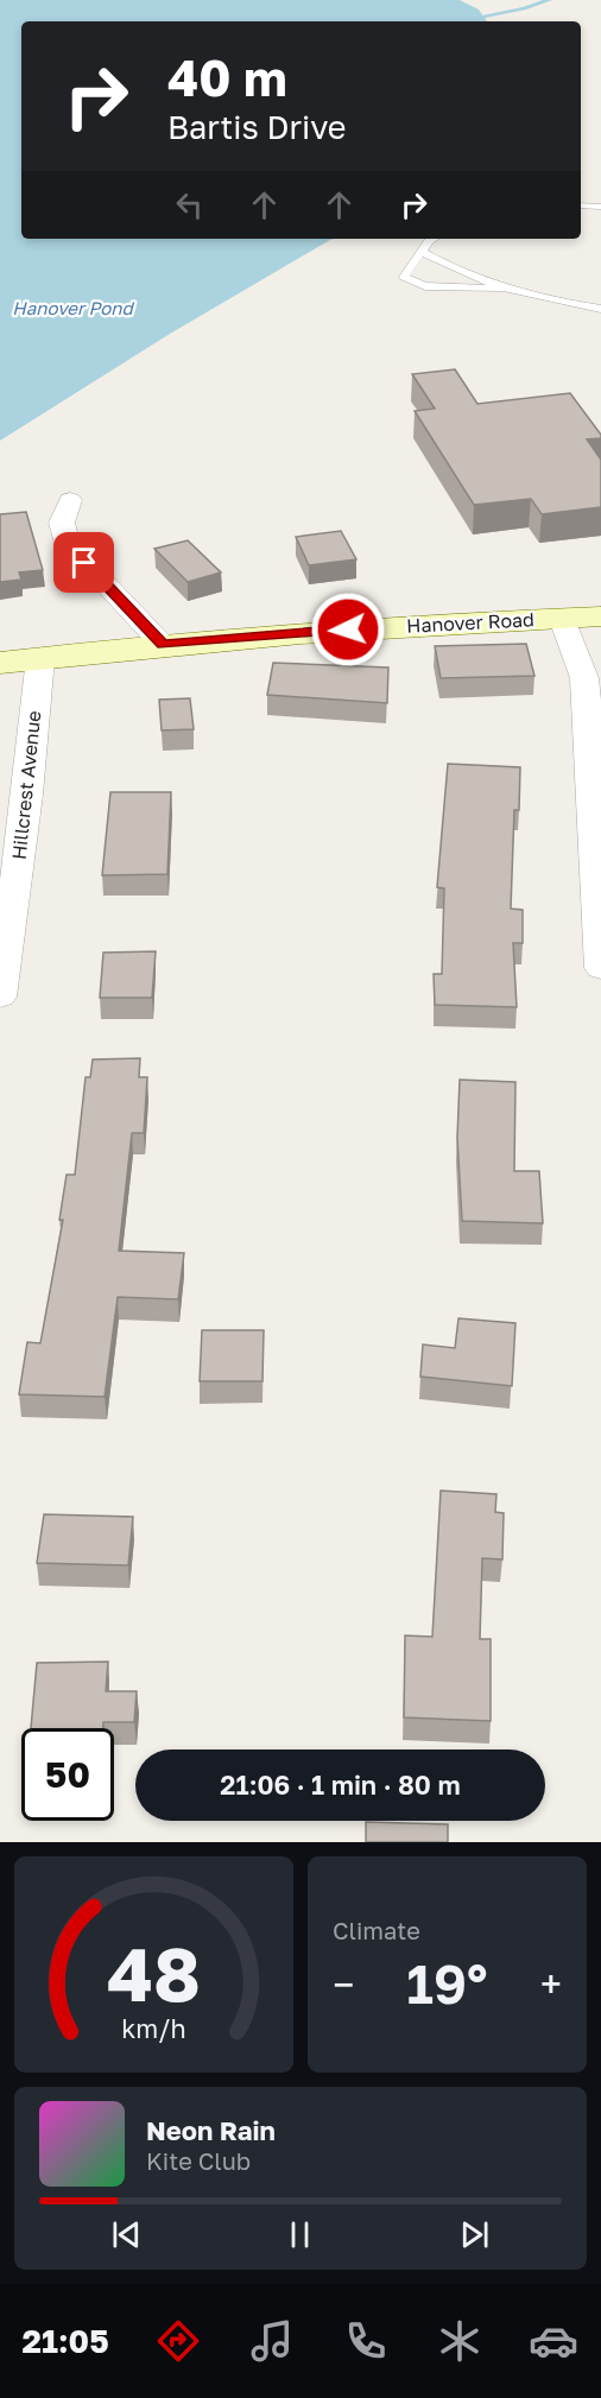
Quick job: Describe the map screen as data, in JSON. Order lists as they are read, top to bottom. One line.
{"streets":{"main road":["Hanover Road"],"street":["Hillcrest Avenue"]},"crossings":[["Hanover Road","Hillcrest Avenue"]],"water":["Hanover Pond"],"page":{"turn":["40 m","Bartis Drive"],"limit":"50","trip":"21:06 · 1 min · 80 m","tile":"Climate","heat":["−","19°","+"],"song":["Neon Rain","Kite Club"],"tabs":"21:05","gauge":["48","km/h"]}}
